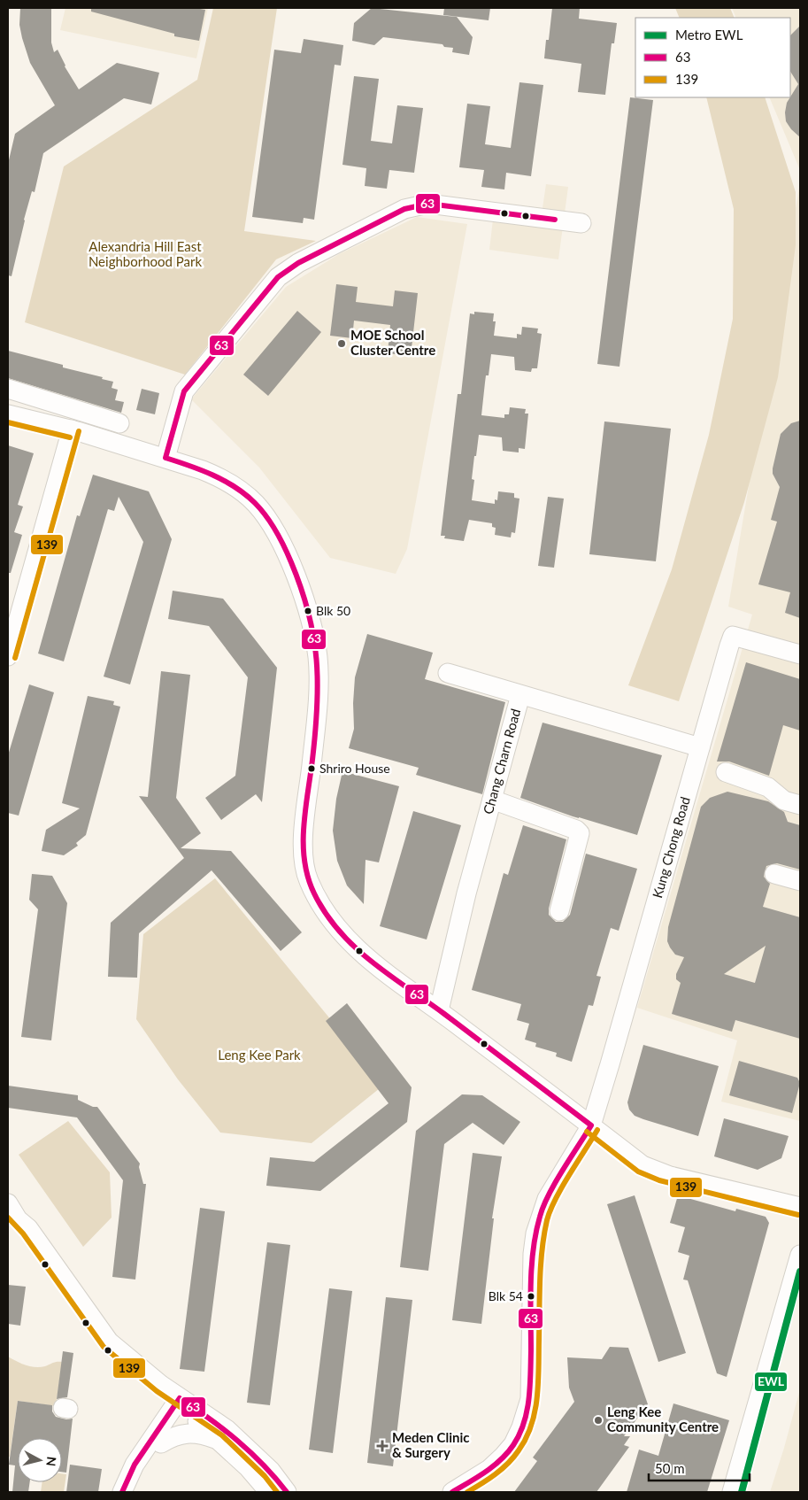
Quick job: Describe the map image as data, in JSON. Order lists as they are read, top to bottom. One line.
{"streets":{"street":["Chang Charn Road","Kung Chong Road"]},"crossings":[["Chang Charn Road","Kung Chong Road"]],"parks":["Alexandria Hill East Neighborhood Park","Leng Kee Park"],"places":{"other":["MOE School Cluster Centre","Blk 50","Shriro House","Blk 54","Leng Kee Community Centre"],"health":["Meden Clinic & Surgery"]},"lines":["transit line 63","transit line 139","metro line EWL"],"legend":["Metro EWL","63","139"],"scale_bar":"50 m","north":"right"}
